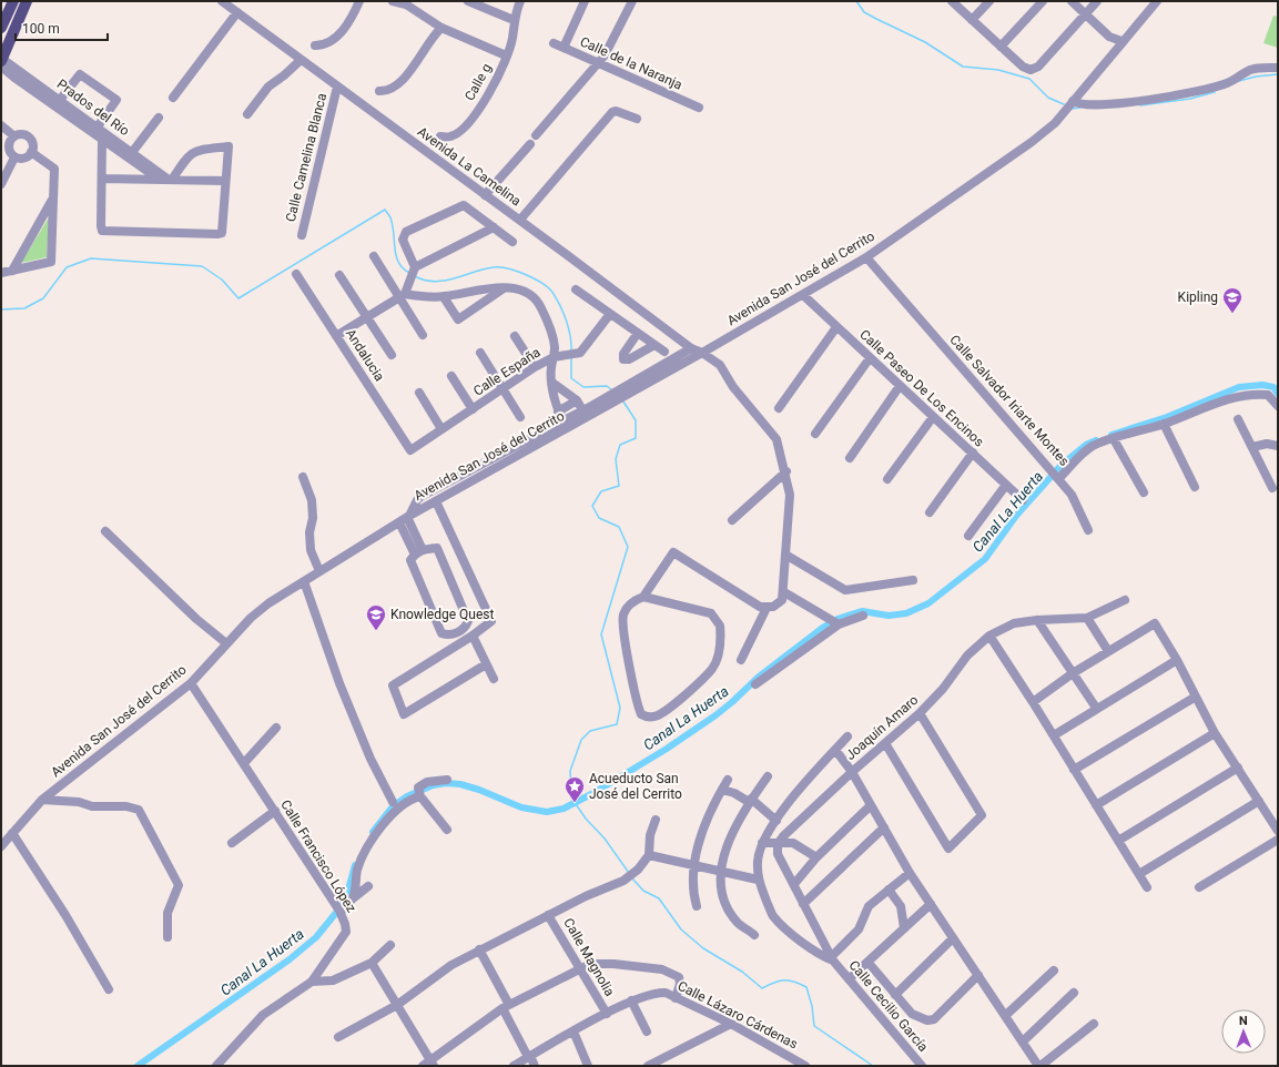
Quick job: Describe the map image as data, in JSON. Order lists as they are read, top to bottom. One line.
{"streets":{"street":["Calle de la Naranja","Calle g","Prados del Río","Calle Camelina Blanca","Avenida La Camelina","Avenida San José del Cerrito","Andalucia","Calle España","Calle Paseo De Los Encinos","Calle Salvador Iriarte Montes","Joaquín Amaro","Calle Francisco López","Calle Magnolia","Calle Cecilio García","Calle Lázaro Cárdenas"]},"crossings":[["Calle Camelina Blanca","Avenida La Camelina"],["Avenida La Camelina","Avenida San José del Cerrito"],["Avenida San José del Cerrito","Calle Paseo De Los Encinos"],["Avenida San José del Cerrito","Calle Salvador Iriarte Montes"],["Avenida San José del Cerrito","Calle Francisco López"],["Andalucia","Calle España"],["Calle Magnolia","Calle Lázaro Cárdenas"]],"water":["Canal La Huerta"],"places":{"school or university":["Kipling","Knowledge Quest"],"place":["Acueducto San José del Cerrito"]},"scale_bar":"100 m","north":"top"}
